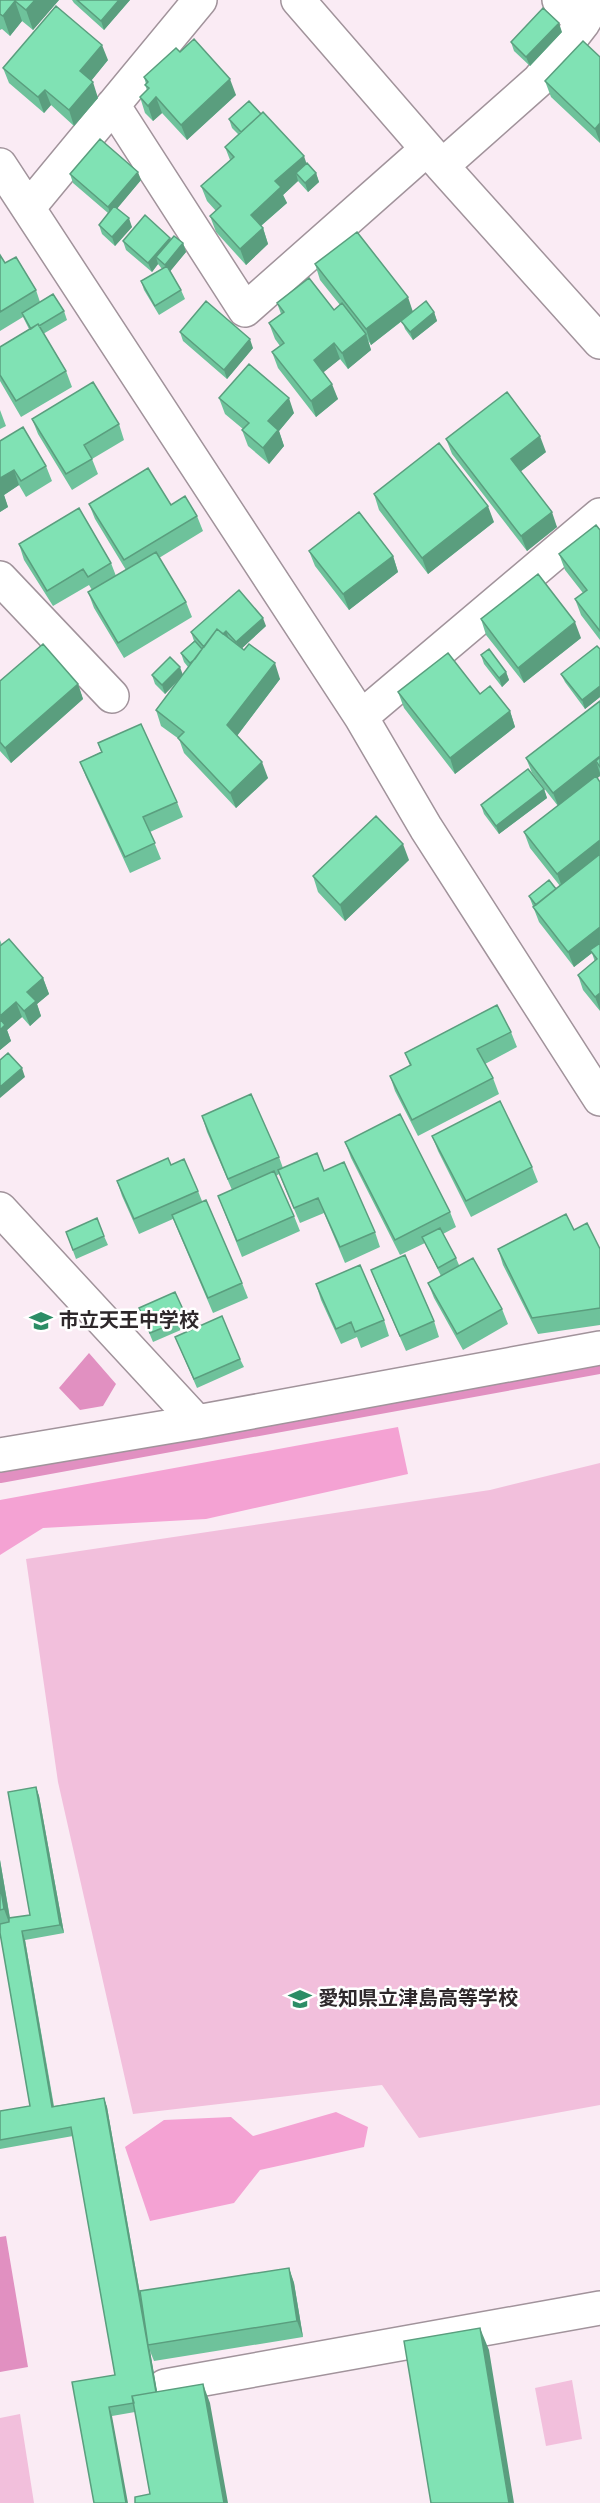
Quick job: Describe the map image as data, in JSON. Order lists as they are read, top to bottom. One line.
{"places":{"school or university":["市立天王中学校","愛知県立津島高等学校"]}}
